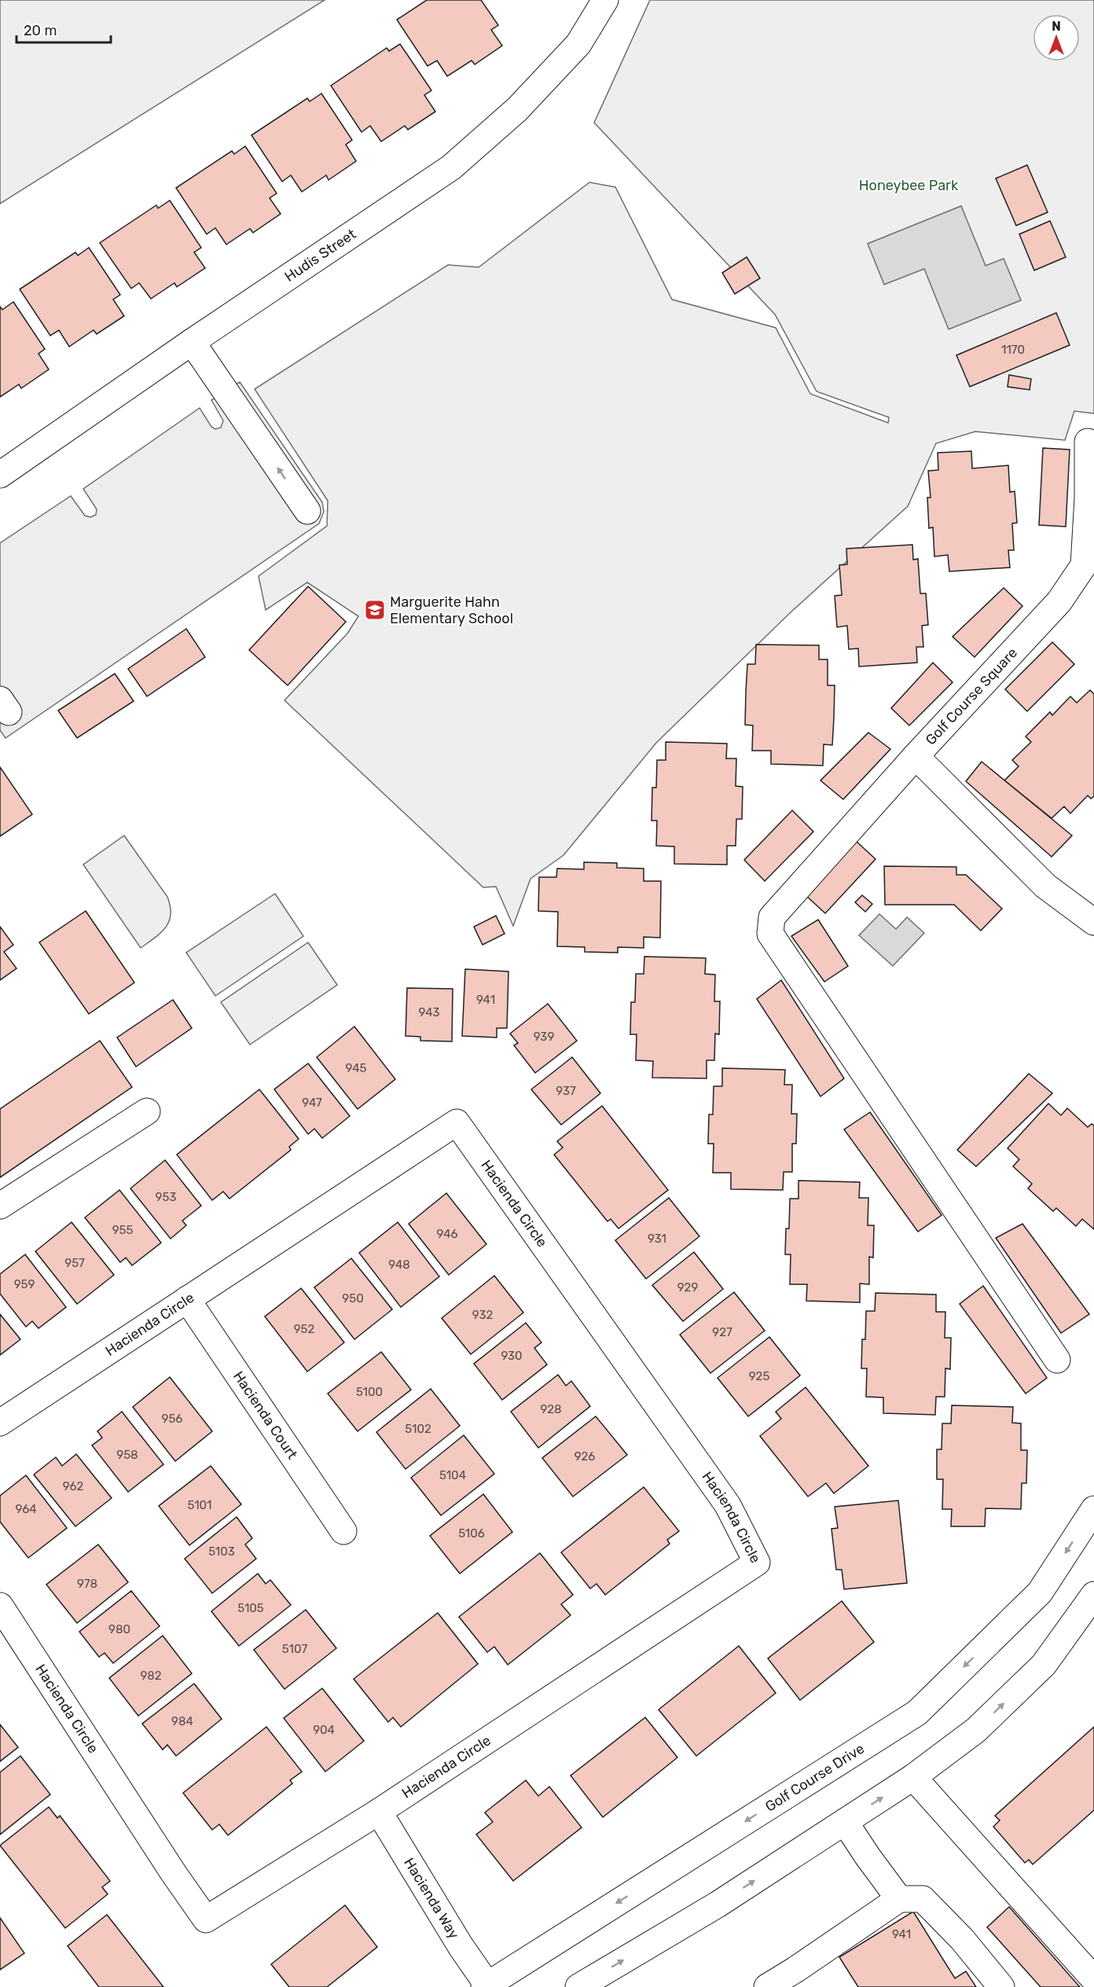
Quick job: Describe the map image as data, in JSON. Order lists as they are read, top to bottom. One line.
{"streets":{"street":["Hudis Street","Golf Course Square","Hacienda Circle","Hacienda Court","Golf Course Drive","Hacienda Way"]},"crossings":[["Hacienda Circle","Hacienda Court"],["Hacienda Circle","Hacienda Way"],["Golf Course Drive","Hacienda Way"]],"parks":["Honeybee Park"],"places":{"school or university":["Marguerite Hahn Elementary School"]},"house_numbers":["1170","941","943","939","945","937","947","953","955","946","931","957","948","959","929","950","932","952","927","930","925","5100","928","956","5102","958","926","5104","962","5101","964","5106","5103","978","5105","980","5107","982","984","904","941"],"scale_bar":"20 m","north":"top"}
